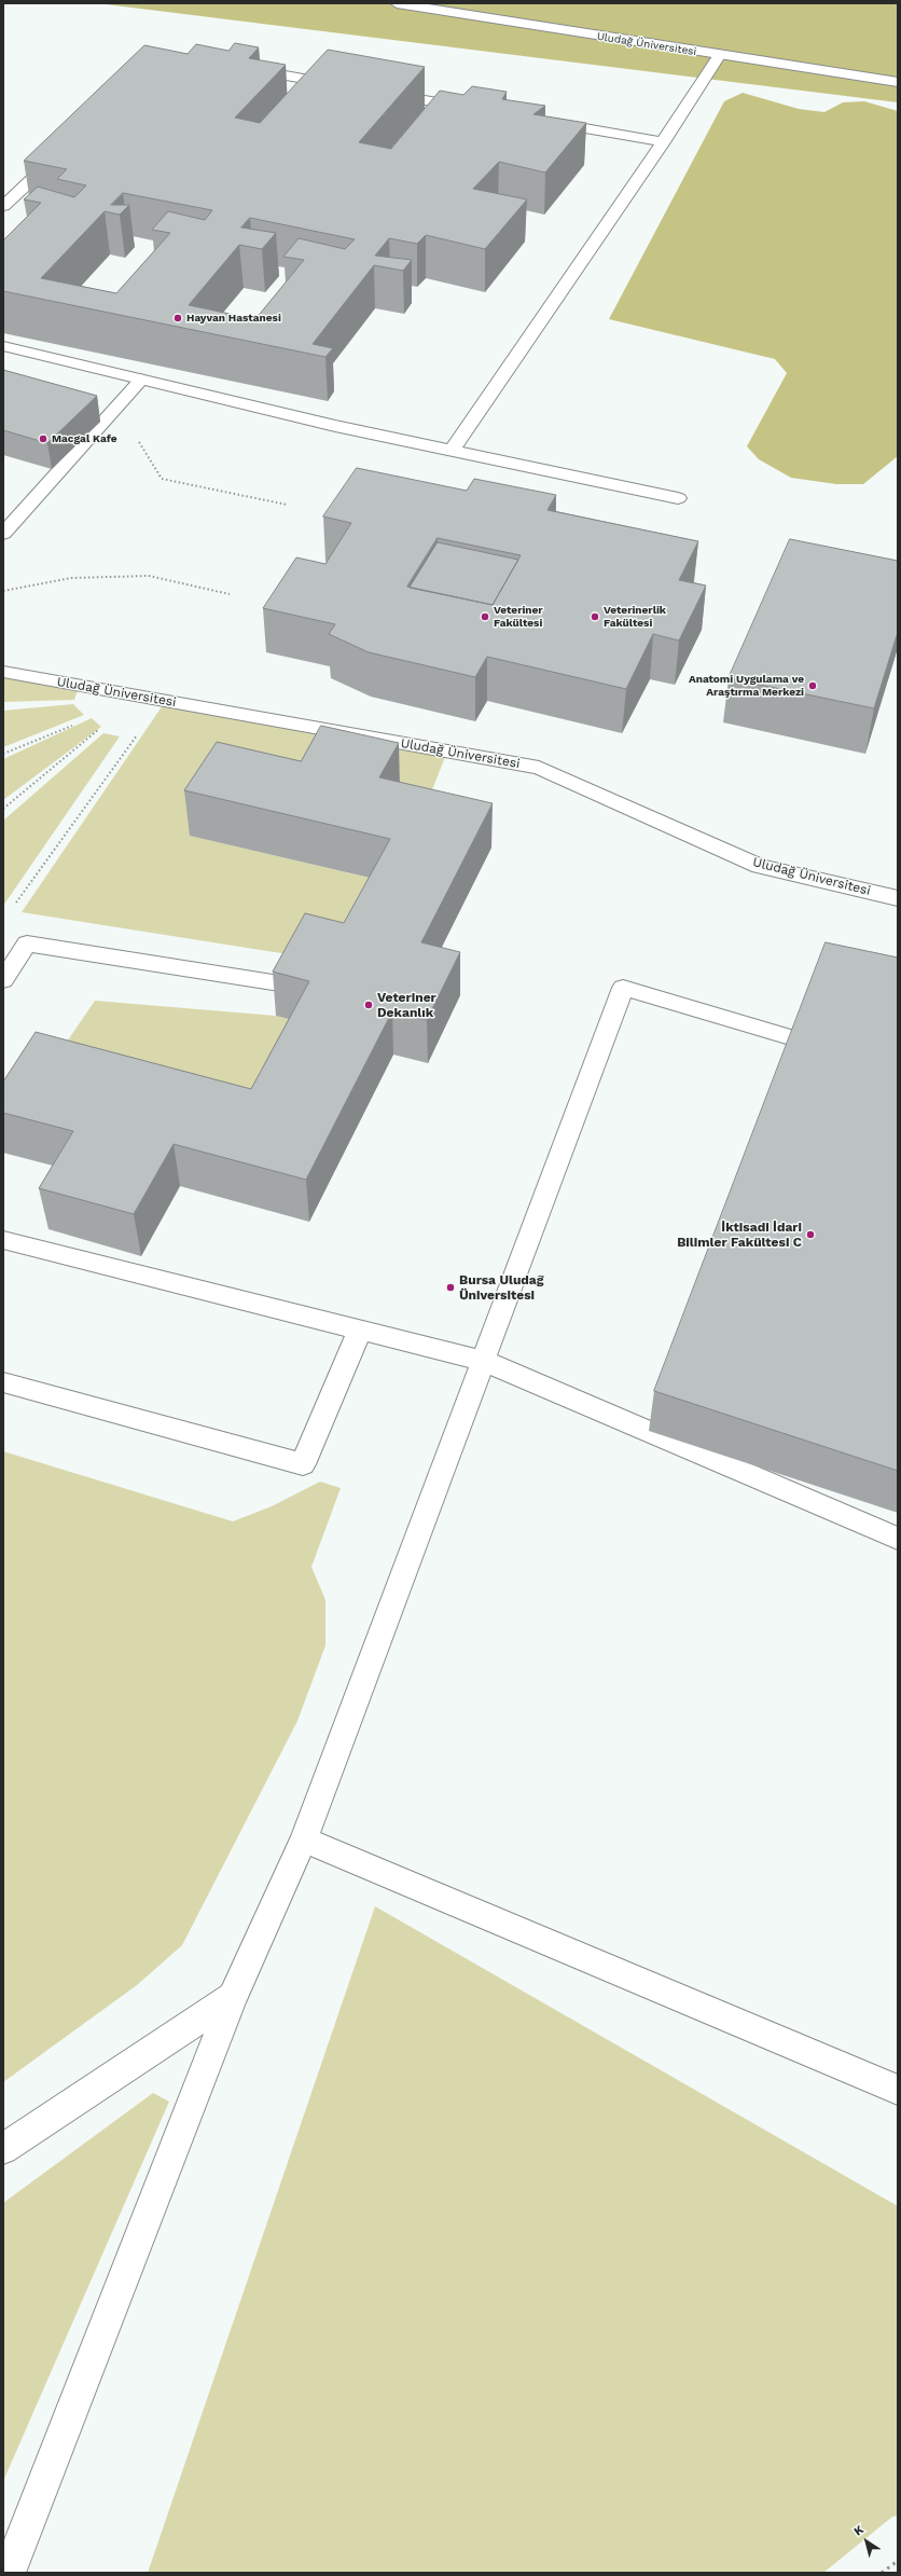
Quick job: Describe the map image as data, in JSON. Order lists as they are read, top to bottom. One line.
{"streets":{"street":["Uludağ Üniversitesi"]},"places":["Hayvan Hastanesi","Macgal Kafe","Veteriner Fakültesi","Veterinerlik Fakültesi","Anatomi Uygulama ve Araştırma Merkezi","Veteriner Dekanlık","İktisadi İdari Bilimler Fakültesi C","Bursa Uludağ Üniversitesi"],"north":"top left"}
